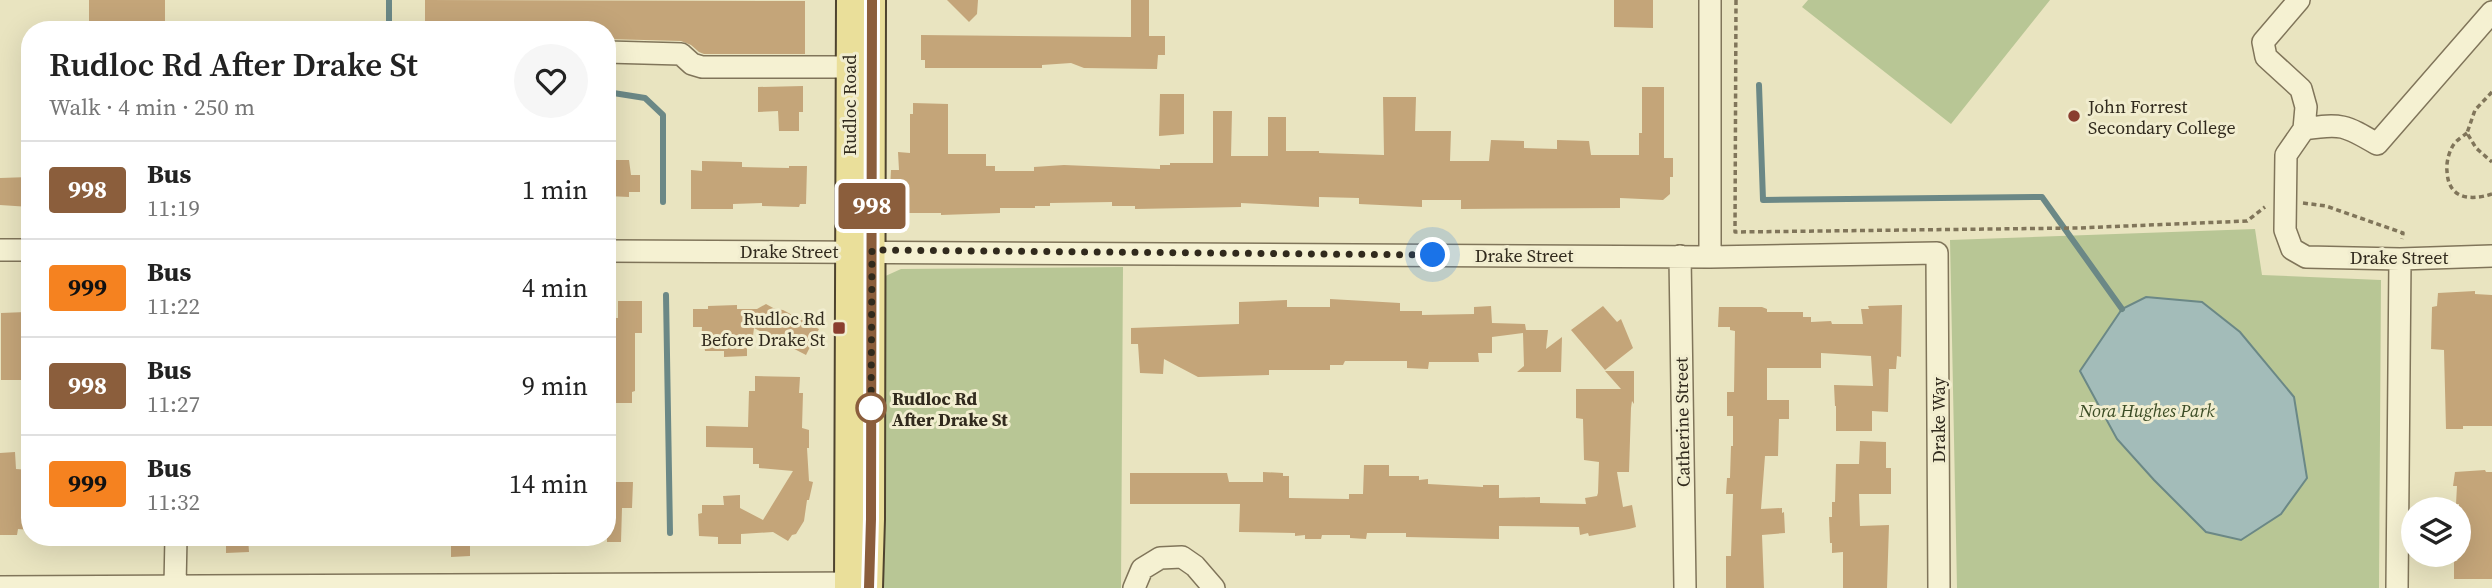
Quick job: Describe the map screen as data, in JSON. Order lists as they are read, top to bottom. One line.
{"streets":{"main road":["Rudloc Road"],"street":["Drake Street","Drake Way","Catherine Street"]},"crossings":[["Rudloc Road","Drake Street"],["Drake Street","Drake Way"],["Drake Street","Catherine Street"]],"parks":["Nora Hughes Park"],"places":{"other":["John Forrest Secondary College","Rudloc Rd After Drake St"],"transit":["Rudloc Rd Before Drake St"]},"lines":["bus line 998"],"page":{"on_map":"998","heading":["Rudloc Rd After Drake St","Walk · 4 min · 250 m"],"list":[{"mark":"998","name":"Bus","note":"11:19","value":"1 min"},{"mark":"999","name":"Bus","note":"11:22","value":"4 min"},{"mark":"998","name":"Bus","note":"11:27","value":"9 min"},{"mark":"999","name":"Bus","note":"11:32","value":"14 min"}]}}
